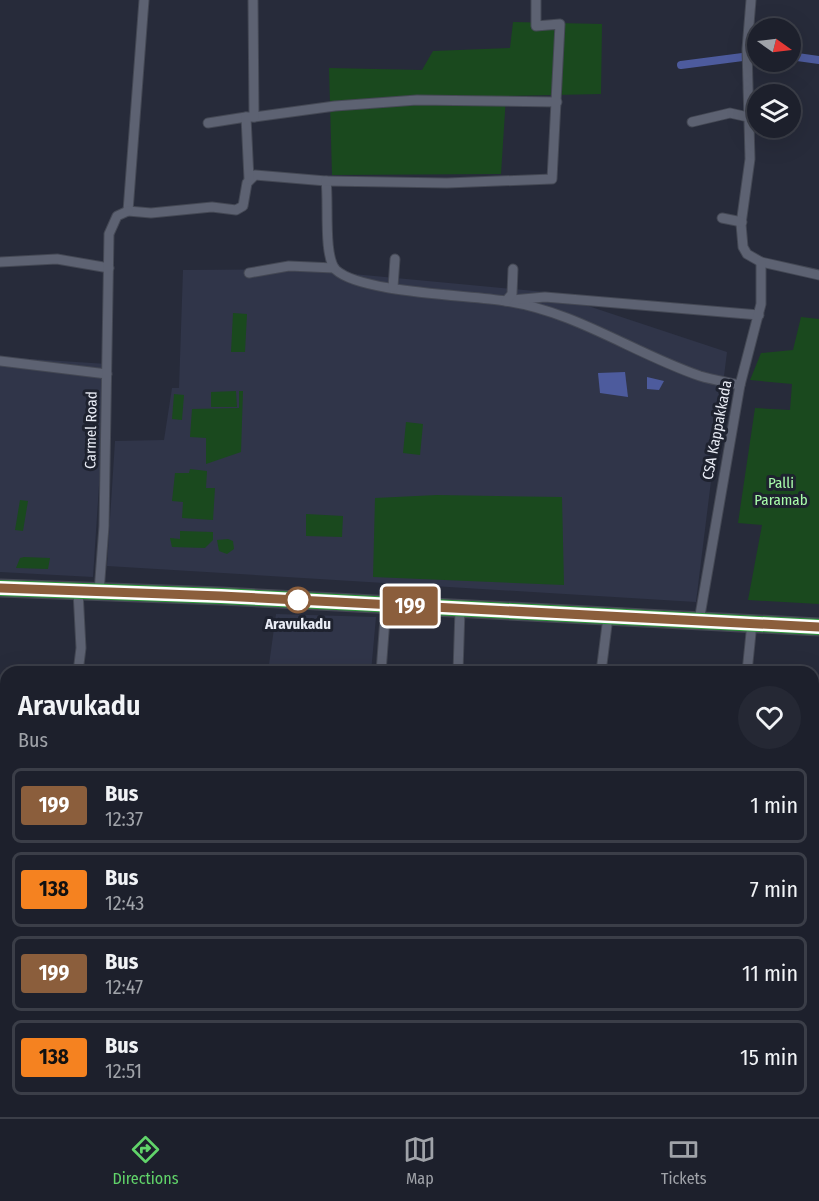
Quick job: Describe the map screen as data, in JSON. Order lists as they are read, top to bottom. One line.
{"streets":{"street":["Carmel Road","CSA Kappakkada"]},"parks":["Palli Paramab"],"places":["Aravukadu"],"lines":["bus line 199"],"north":"right","page":{"on_map":"199","heading":["Aravukadu","Bus"],"list":[{"mark":"199","name":"Bus","note":"12:37","value":"1 min"},{"mark":"138","name":"Bus","note":"12:43","value":"7 min"},{"mark":"199","name":"Bus","note":"12:47","value":"11 min"},{"mark":"138","name":"Bus","note":"12:51","value":"15 min"}],"tabs":["Directions","Map","Tickets"]}}
